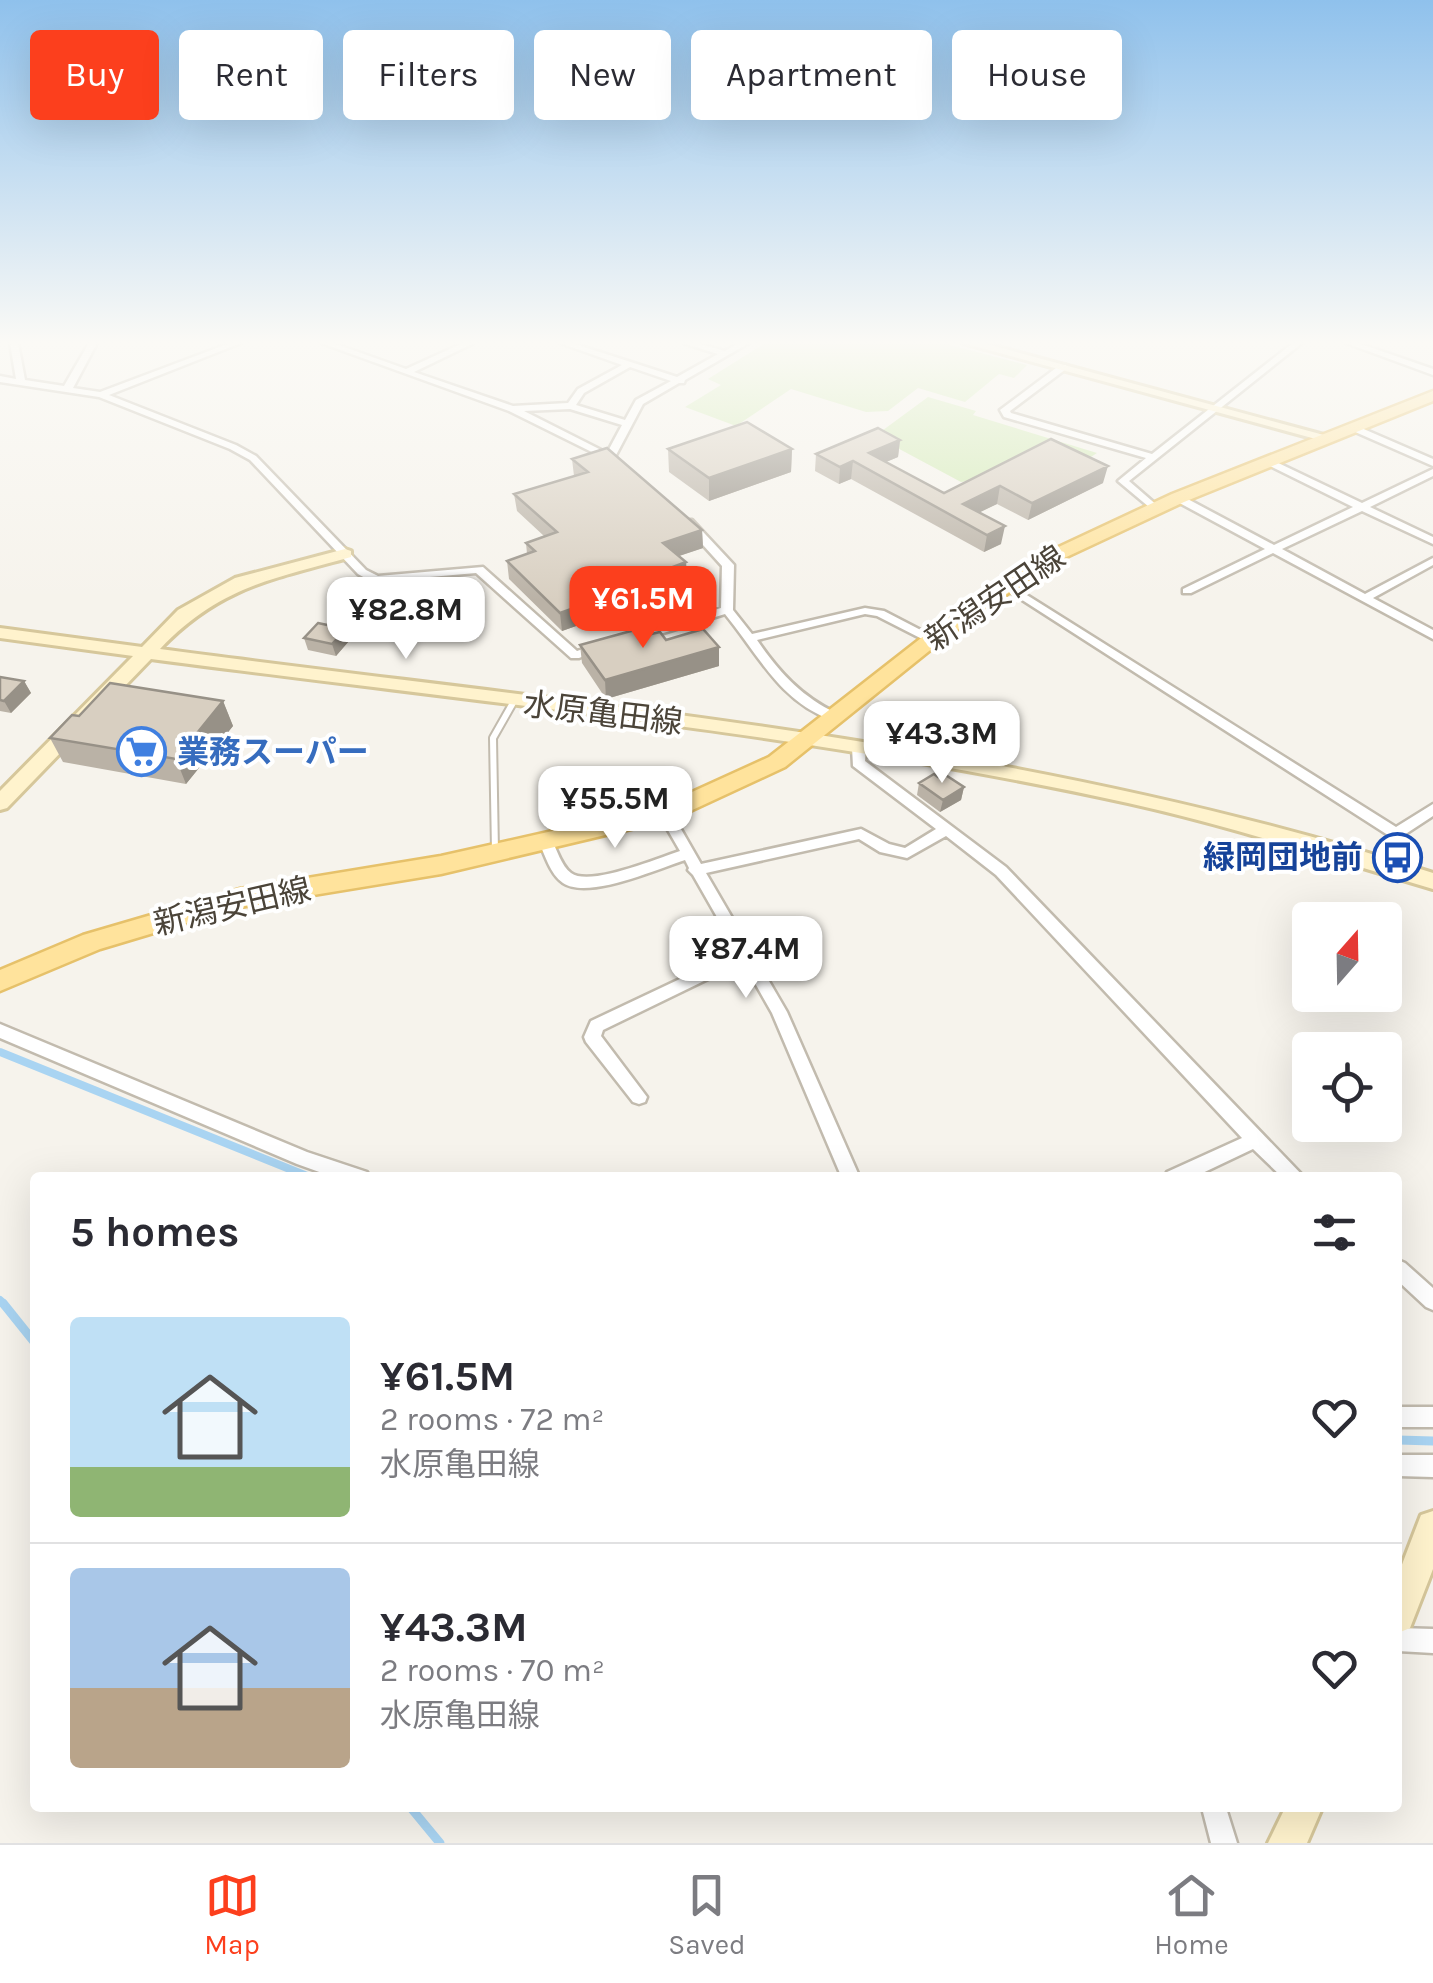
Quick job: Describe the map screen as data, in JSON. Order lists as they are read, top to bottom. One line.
{"streets":{"main road":["新潟安田線","水原亀田線"]},"crossings":[["新潟安田線","水原亀田線"]],"places":{"supermarket":["業務スーパー"],"bus stop":["緑岡団地前"]},"north":"top","page":{"chip":["Buy","Rent","Filters","New","Apartment","House"],"price":["¥61.5M","¥82.8M","¥43.3M","¥55.5M","¥87.4M"],"heading":"5 homes","list":[{"name":"¥61.5M","note":"2 rooms · 72 m² · 水原亀田線"},{"name":"¥43.3M","note":"2 rooms · 70 m² · 水原亀田線"}],"tabs":["Map","Saved","Home"]}}
